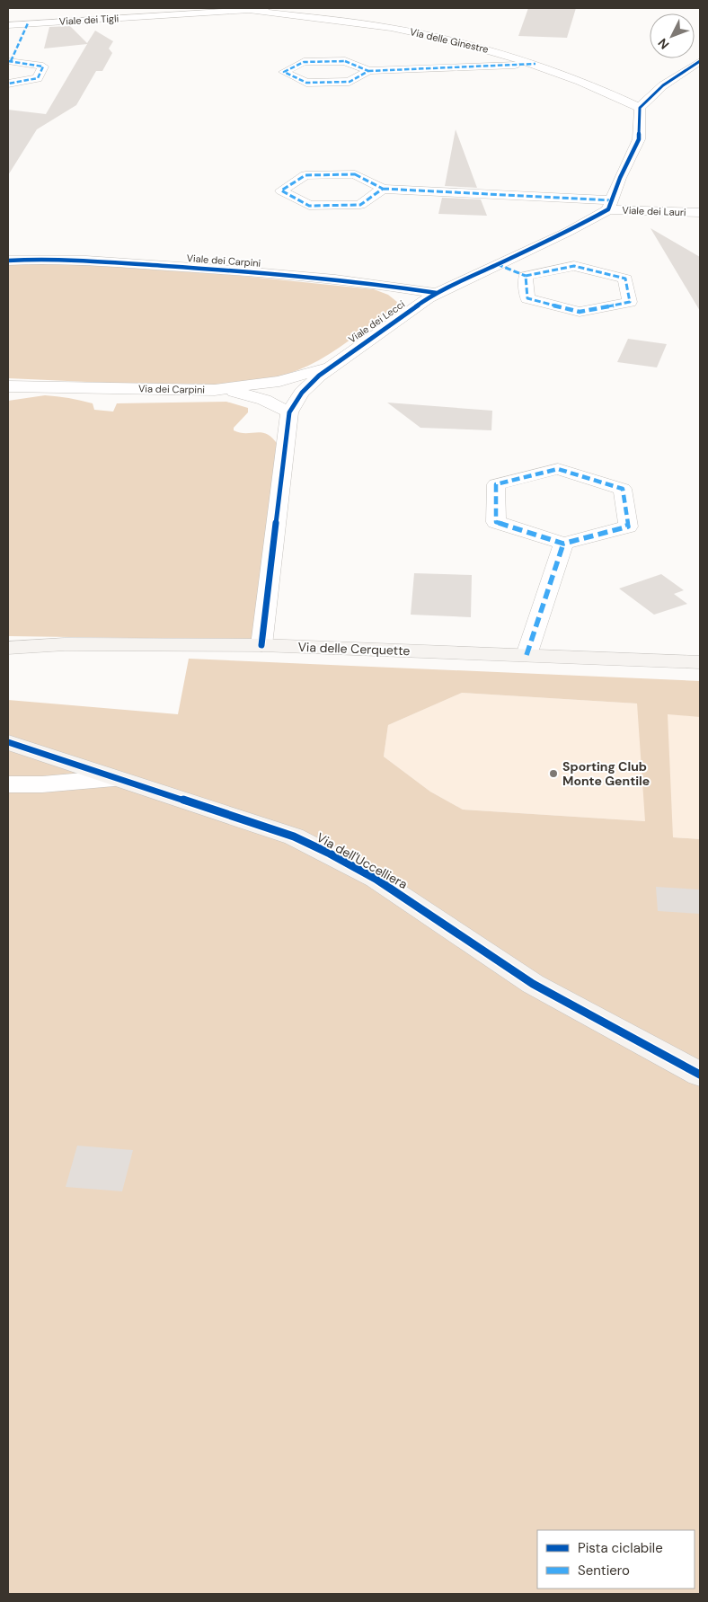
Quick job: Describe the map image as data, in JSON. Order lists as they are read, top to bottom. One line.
{"streets":{"street":["Viale dei Tigli","Via delle Ginestre","Viale dei Lauri","Viale dei Carpini","Viale dei Lecci","Via dei Carpini","Via delle Cerquette","Via dell'Uccelliera"]},"crossings":[["Viale dei Tigli","Via delle Ginestre"],["Viale dei Lauri","Viale dei Lecci"],["Viale dei Carpini","Viale dei Lecci"],["Viale dei Lecci","Via dei Carpini"],["Viale dei Lecci","Via delle Cerquette"]],"places":["Sporting Club Monte Gentile"],"legend":["Pista ciclabile","Sentiero"],"north":"bottom left"}
